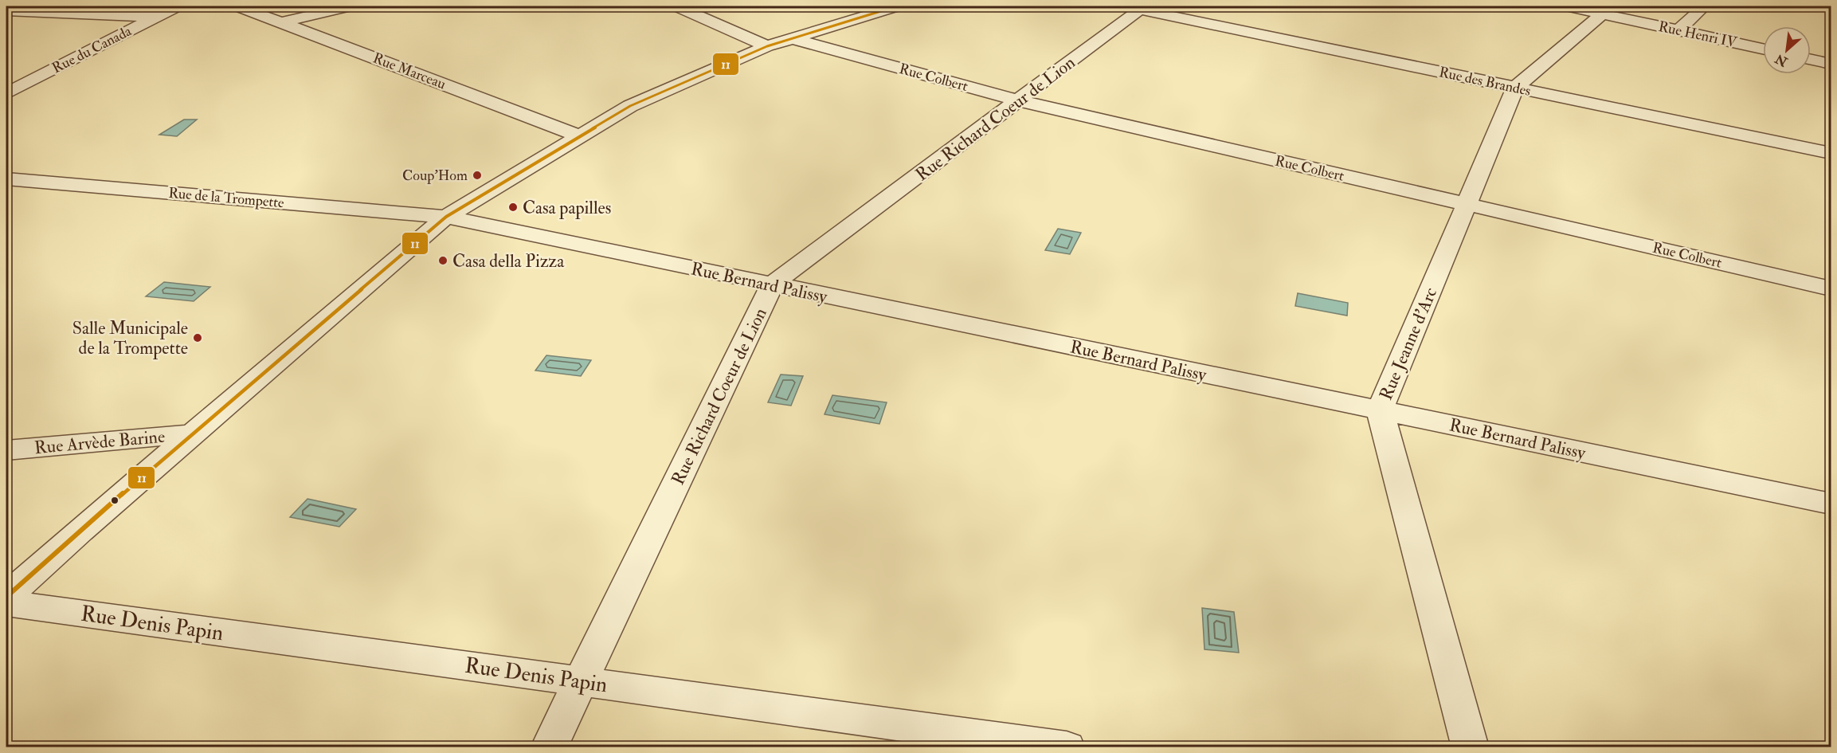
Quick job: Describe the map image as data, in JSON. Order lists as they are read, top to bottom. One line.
{"streets":{"street":["Rue Henri IV","Rue du Canada","Rue Marceau","Rue Colbert","Rue des Brandes","Rue Richard Coeur de Lion","Rue de la Trompette","Rue Bernard Palissy","Rue Jeanne d'Arc","Rue Arvède Barine","Rue Denis Papin"]},"crossings":[["Rue Henri IV","Rue Jeanne d'Arc"],["Rue Colbert","Rue Richard Coeur de Lion"],["Rue Colbert","Rue Jeanne d'Arc"],["Rue des Brandes","Rue Richard Coeur de Lion"],["Rue des Brandes","Rue Jeanne d'Arc"],["Rue Richard Coeur de Lion","Rue Bernard Palissy"],["Rue Richard Coeur de Lion","Rue Denis Papin"],["Rue de la Trompette","Rue Bernard Palissy"],["Rue Bernard Palissy","Rue Jeanne d'Arc"]],"places":["Coup'Hom","Casa papilles","Casa della Pizza","Salle Municipale de la Trompette"],"lines":["transit line 11"],"north":"bottom left"}
